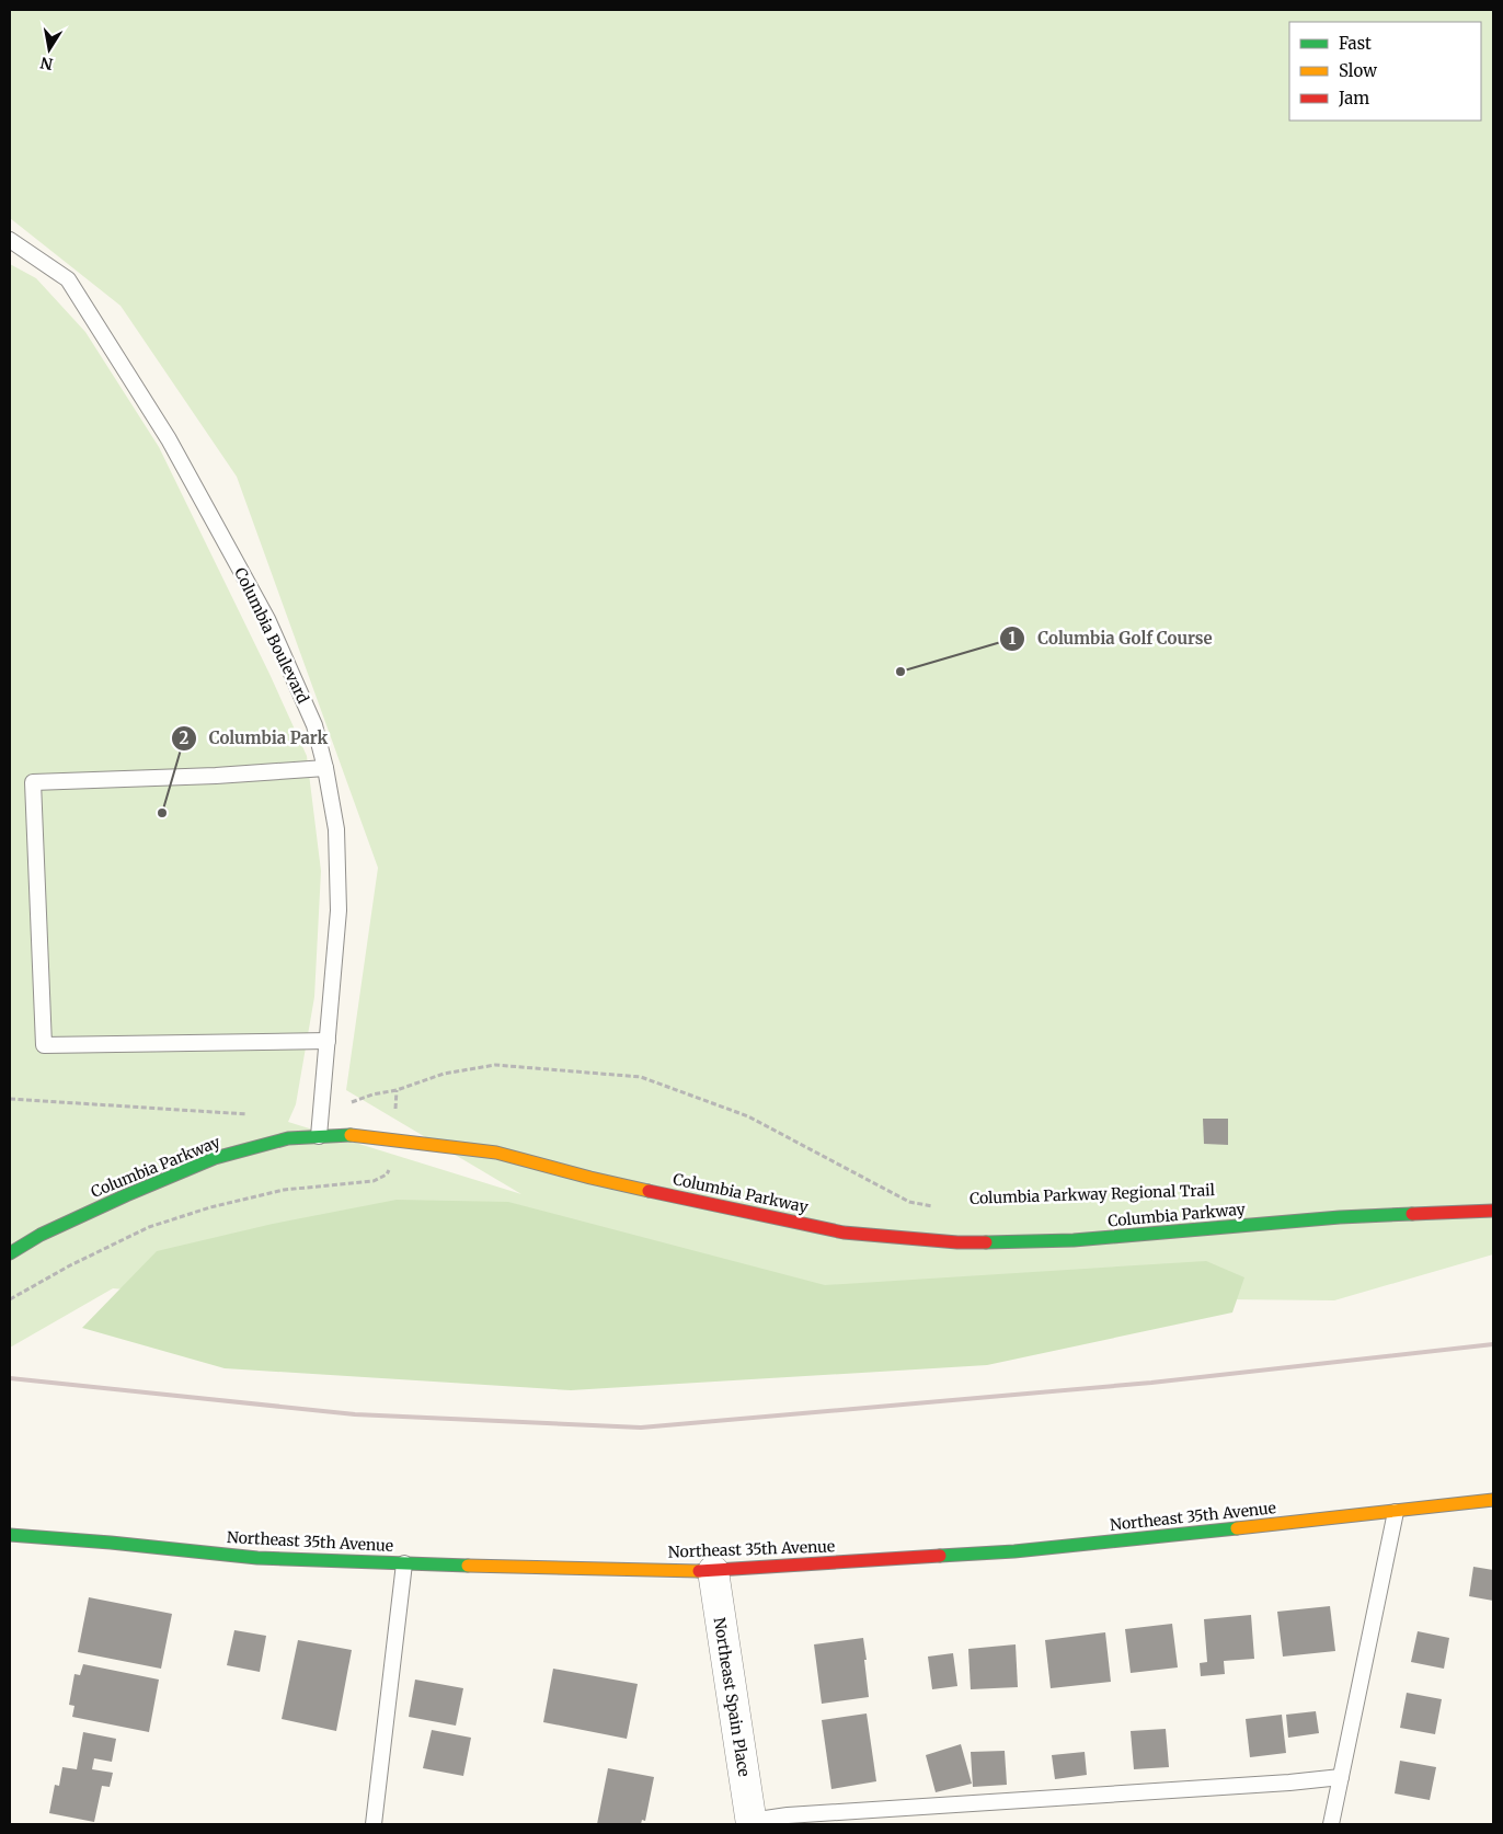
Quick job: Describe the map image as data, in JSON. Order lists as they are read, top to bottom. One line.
{"streets":{"street":["Columbia Parkway","Northeast 35th Avenue","Northeast Spain Place"],"lane":["Columbia Boulevard"]},"crossings":[["Columbia Boulevard","Columbia Parkway"],["Northeast 35th Avenue","Northeast Spain Place"]],"places":["Columbia Golf Course","Columbia Park"],"legend":["Fast","Slow","Jam"],"north":"bottom"}
